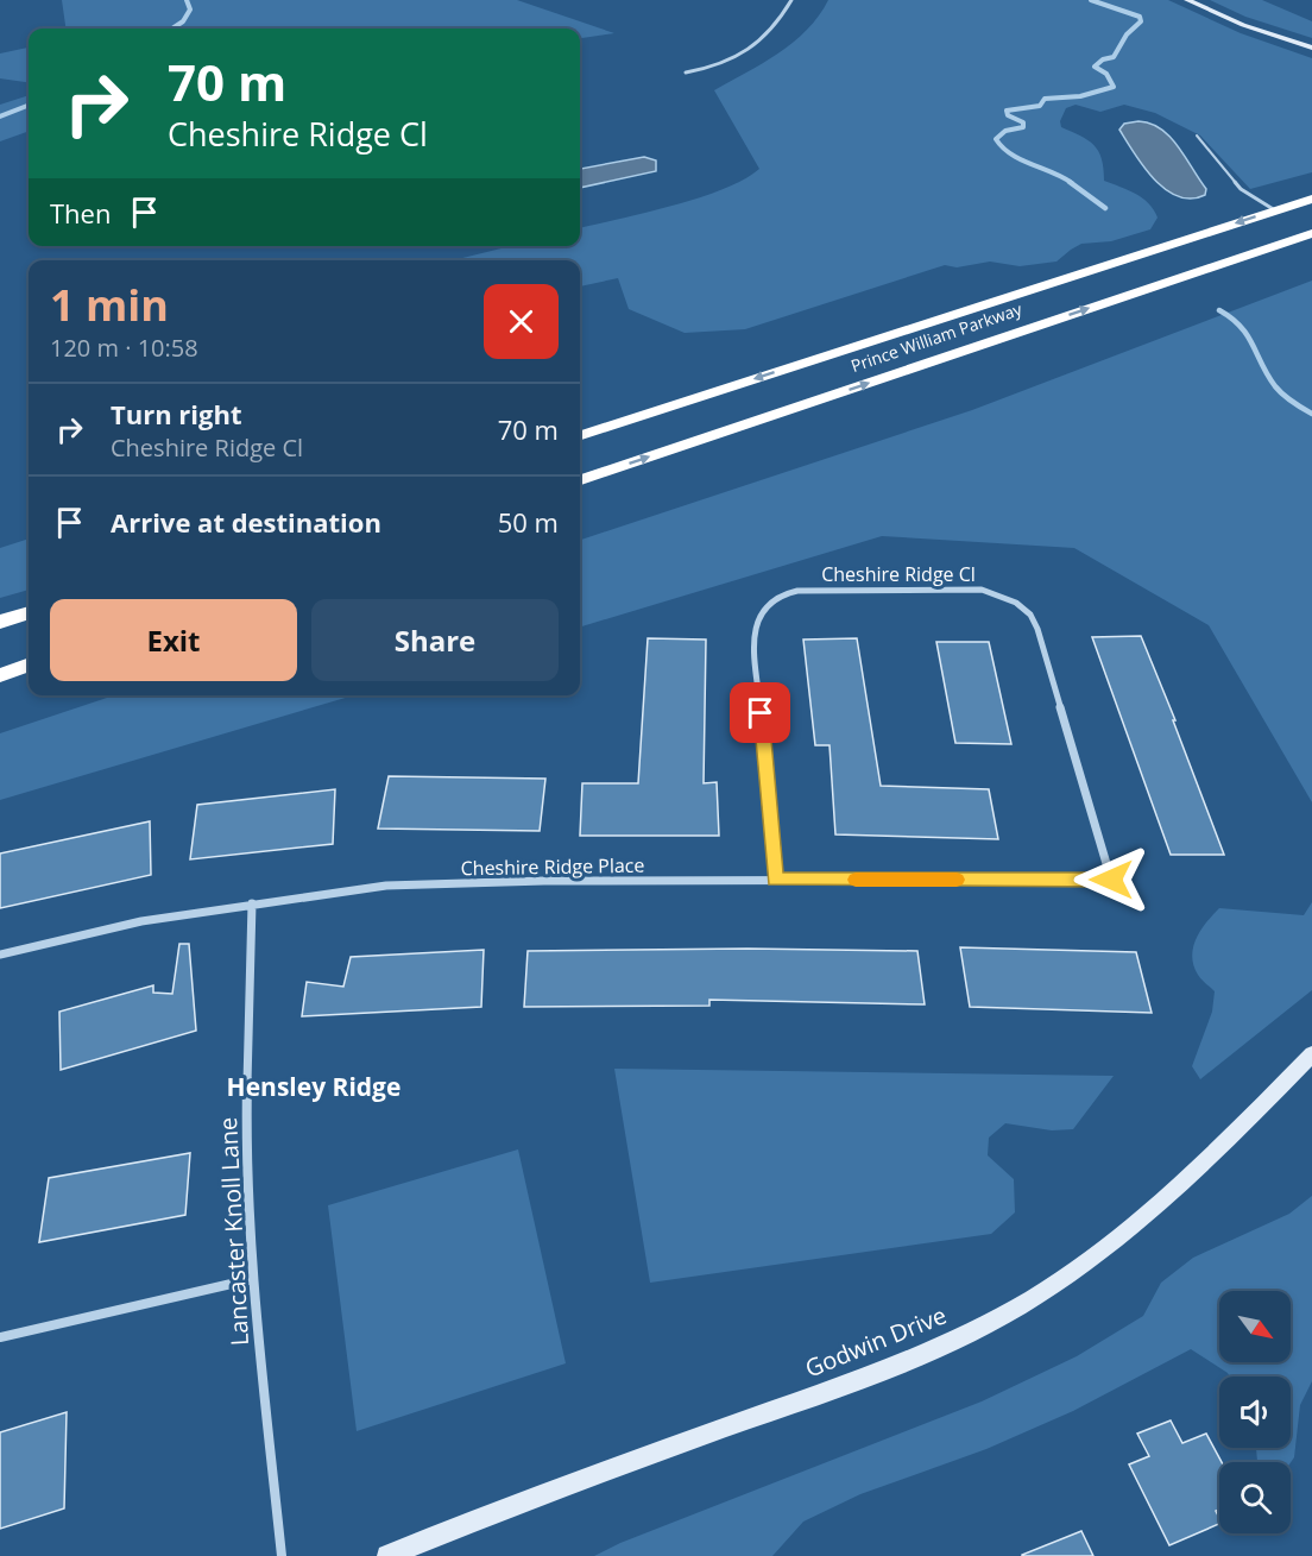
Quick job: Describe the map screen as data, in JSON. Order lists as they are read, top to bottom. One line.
{"streets":{"highway":["Prince William Parkway"],"street":["Cheshire Ridge Cl","Cheshire Ridge Place","Lancaster Knoll Lane","Godwin Drive"]},"crossings":[["Cheshire Ridge Cl","Cheshire Ridge Place"],["Cheshire Ridge Place","Lancaster Knoll Lane"]],"districts":["Hensley Ridge"],"north":"bottom right","page":{"turn":["70 m","Cheshire Ridge Cl"],"then":"Then","heading":["1 min","120 m · 10:58"],"list":[{"name":"Turn right","note":"Cheshire Ridge Cl","value":"70 m"},{"name":"Arrive at destination","value":"50 m"}],"buttons":["Exit","Share"]}}
